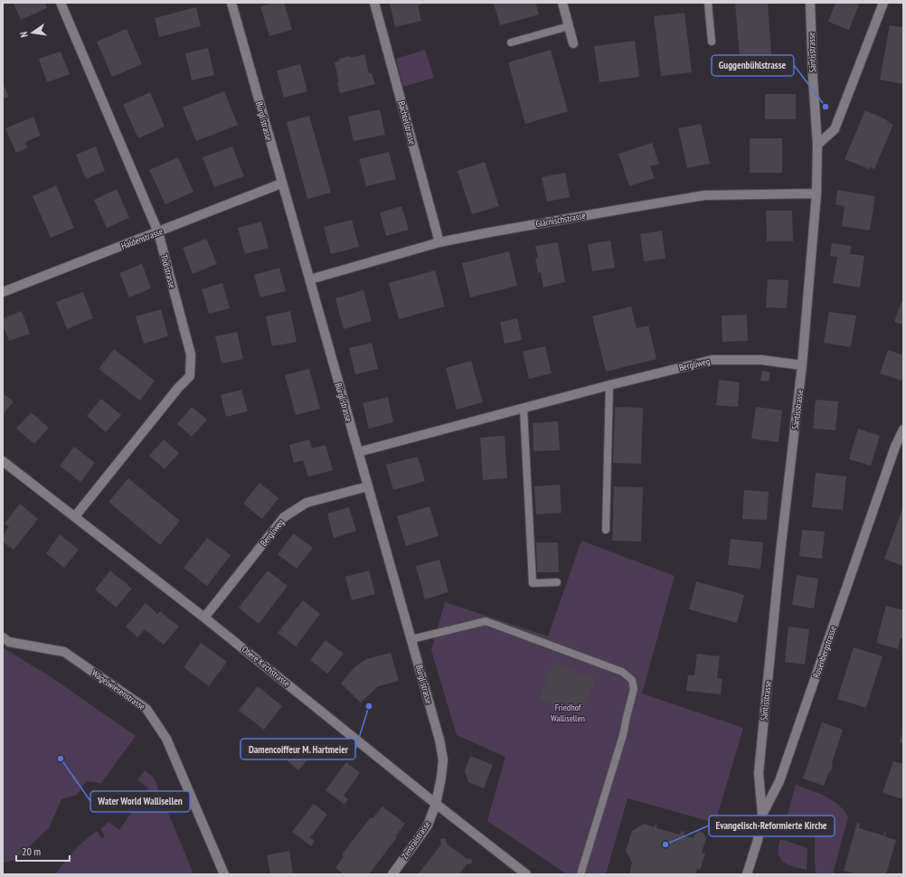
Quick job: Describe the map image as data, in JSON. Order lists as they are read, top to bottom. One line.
{"streets":{"street":["Säntisstrasse","Bürglistrasse","Bachtelstrasse","Glärnischstrasse","Haldenstrasse","Tödistrasse","Bergliweg","Rosenbergstrasse","Obere Kirchstrasse","Wägelwiesenstrasse","Zentralstrasse"]},"crossings":[["Säntisstrasse","Glärnischstrasse"],["Säntisstrasse","Bergliweg"],["Säntisstrasse","Rosenbergstrasse"],["Bürglistrasse","Glärnischstrasse"],["Bürglistrasse","Haldenstrasse"],["Bürglistrasse","Bergliweg"],["Bürglistrasse","Obere Kirchstrasse"],["Bürglistrasse","Zentralstrasse"],["Bachtelstrasse","Glärnischstrasse"],["Haldenstrasse","Tödistrasse"],["Tödistrasse","Obere Kirchstrasse"],["Bergliweg","Obere Kirchstrasse"],["Obere Kirchstrasse","Zentralstrasse"]],"parks":["Friedhof Wallisellen"],"places":["Guggenbühlstrasse","Damencoiffeur M. Hartmeier","Water World Wallisellen","Evangelisch-Reformierte Kirche"],"scale_bar":"20 m","north":"left"}
